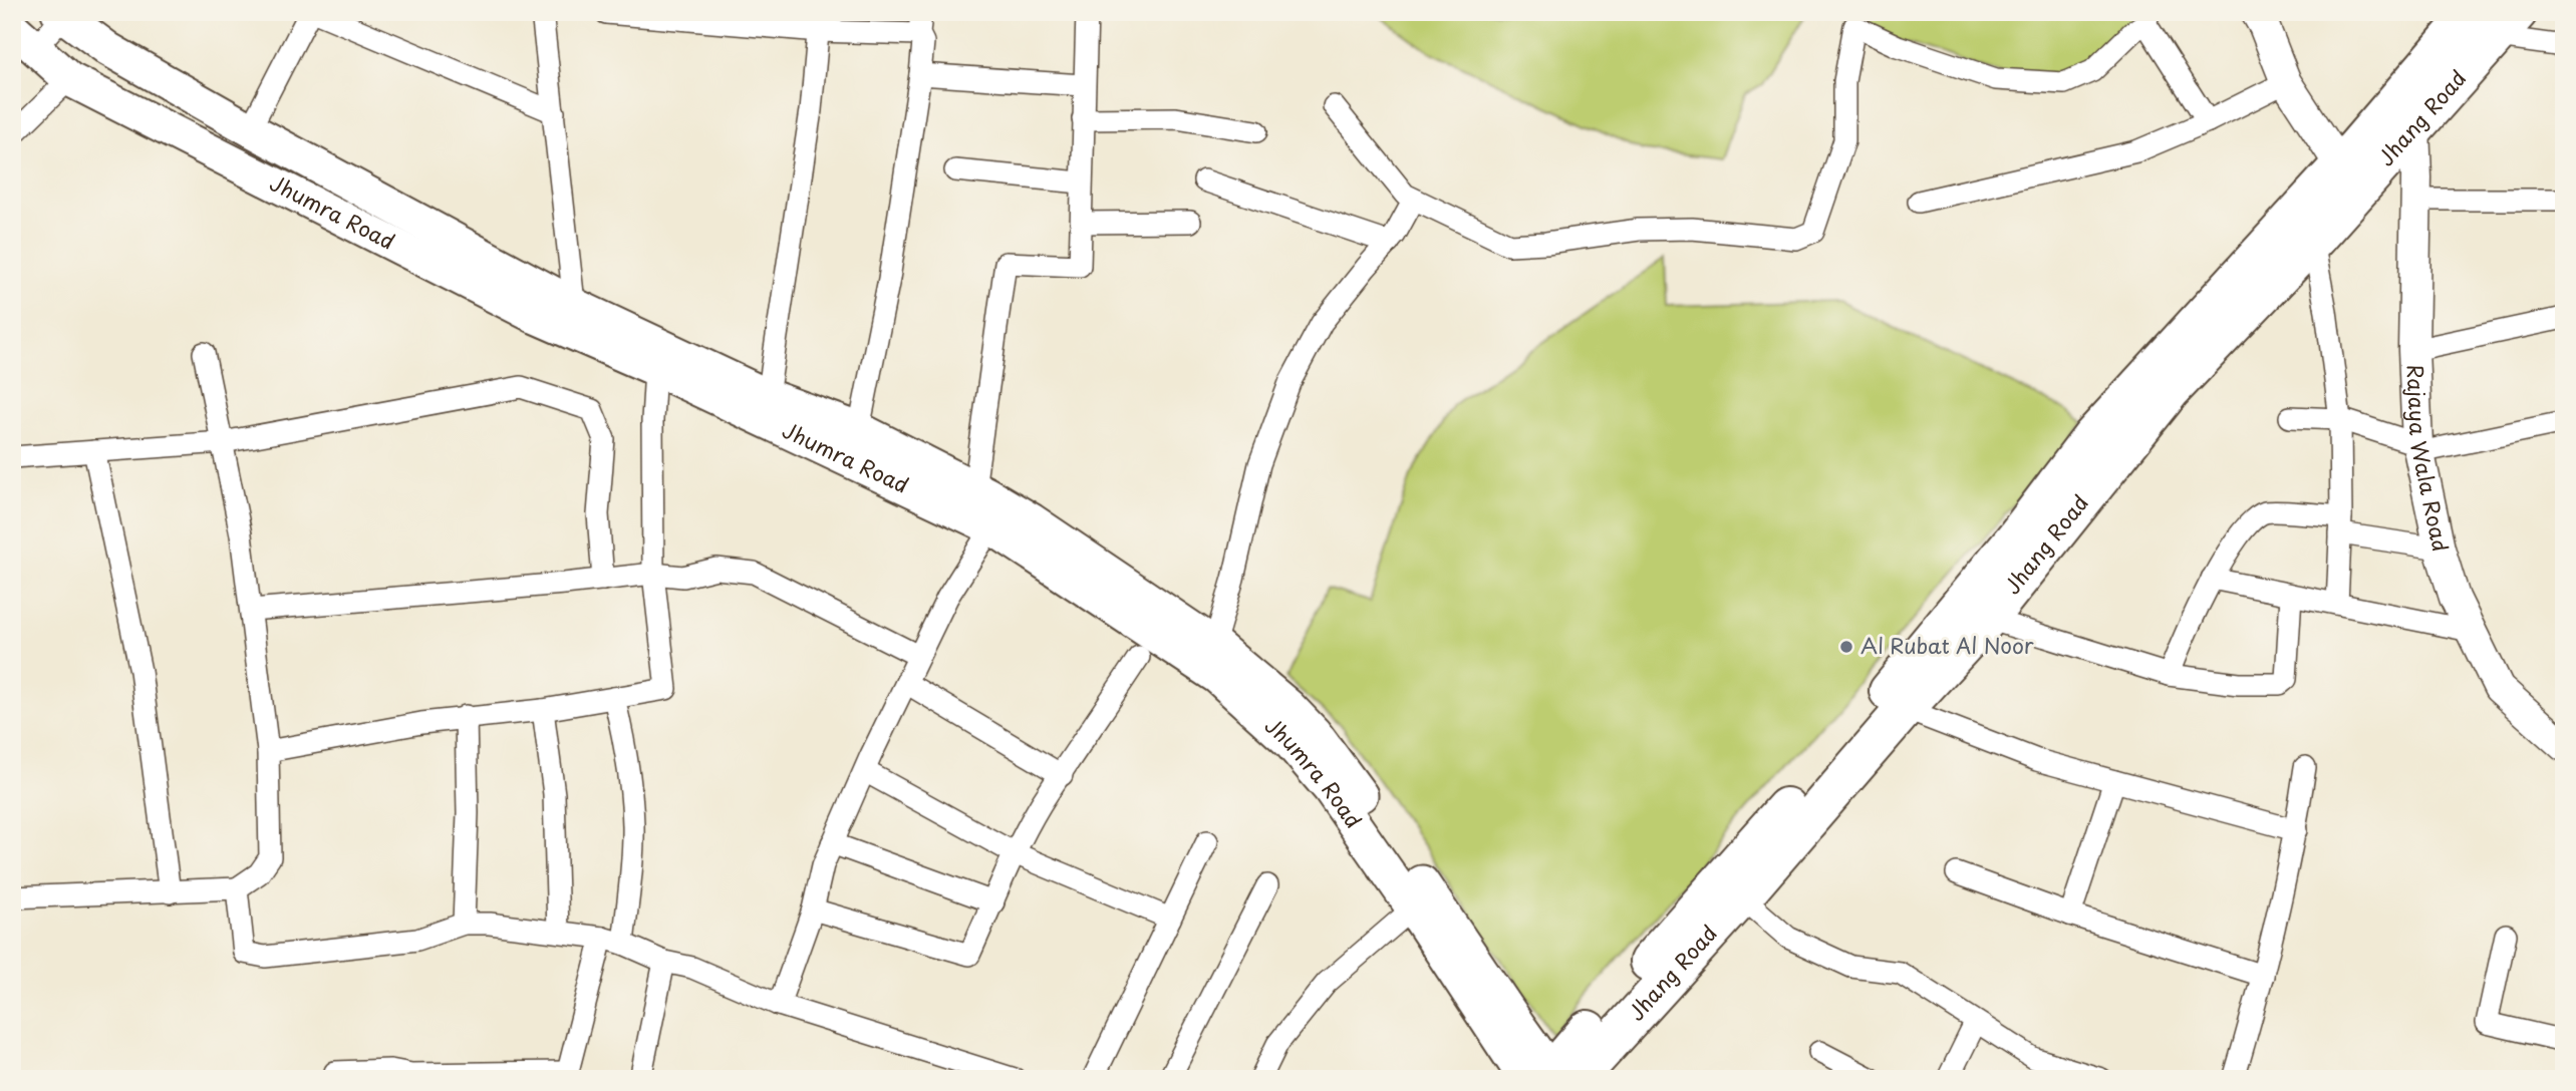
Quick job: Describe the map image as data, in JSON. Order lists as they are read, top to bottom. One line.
{"streets":{"highway":["Jhang Road"],"main road":["Jhumra Road"],"street":["Rajaya Wala Road"]},"crossings":[["Jhang Road","Jhumra Road"],["Jhang Road","Rajaya Wala Road"]],"places":["Al Rubat Al Noor"]}
